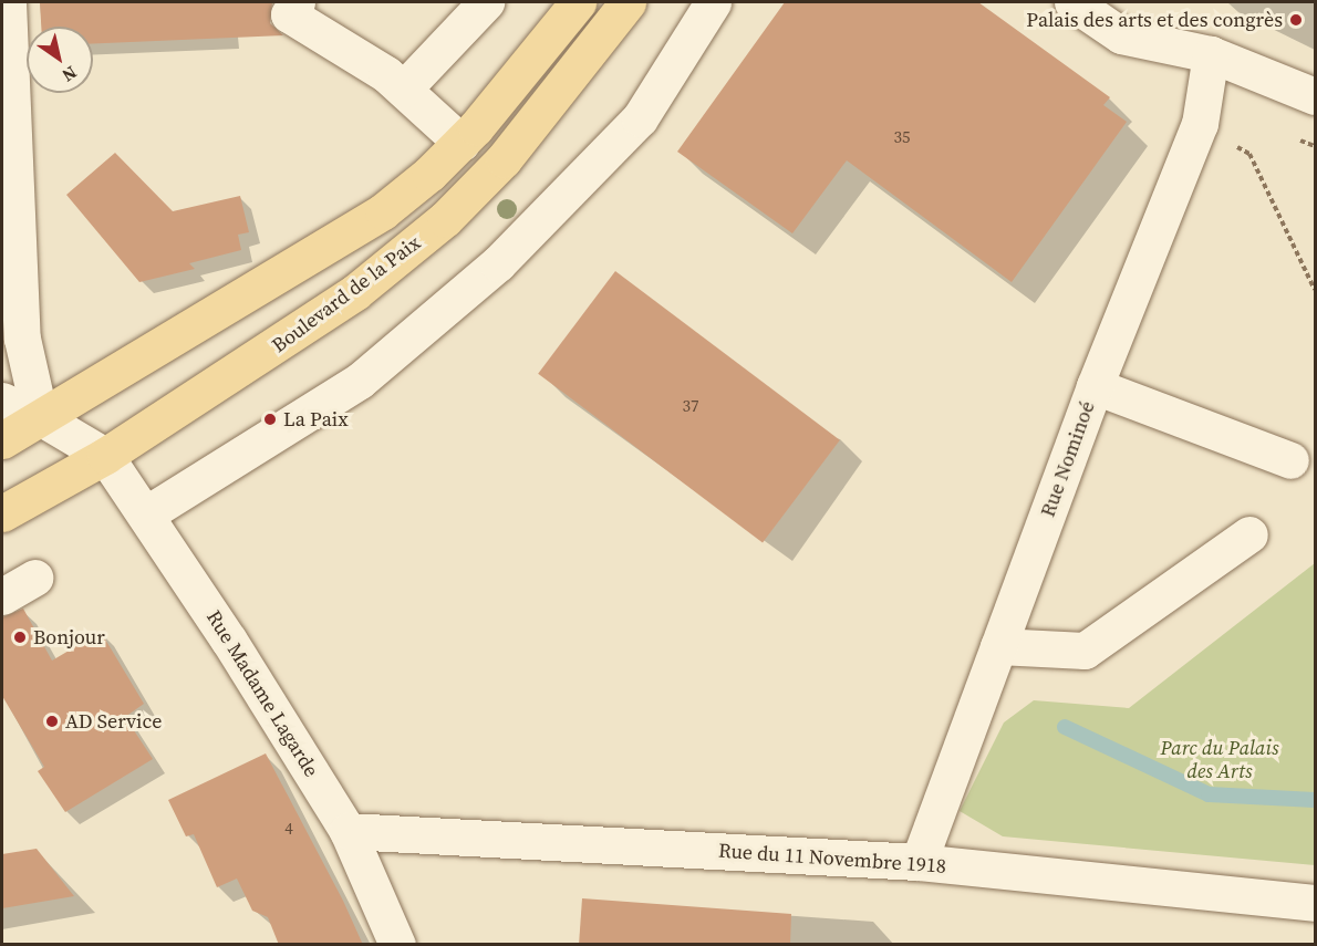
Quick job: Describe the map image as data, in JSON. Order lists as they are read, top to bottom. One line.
{"streets":{"main road":["Boulevard de la Paix"],"street":["Rue Nominoé","Rue Madame Lagarde","Rue du 11 Novembre 1918"]},"crossings":[["Boulevard de la Paix","Rue Madame Lagarde"],["Rue Nominoé","Rue du 11 Novembre 1918"],["Rue Madame Lagarde","Rue du 11 Novembre 1918"]],"parks":["Parc du Palais des Arts"],"places":["Palais des arts et des congrès","La Paix","Bonjour","AD Service"],"house_numbers":["35","37","4"],"north":"bottom right"}
